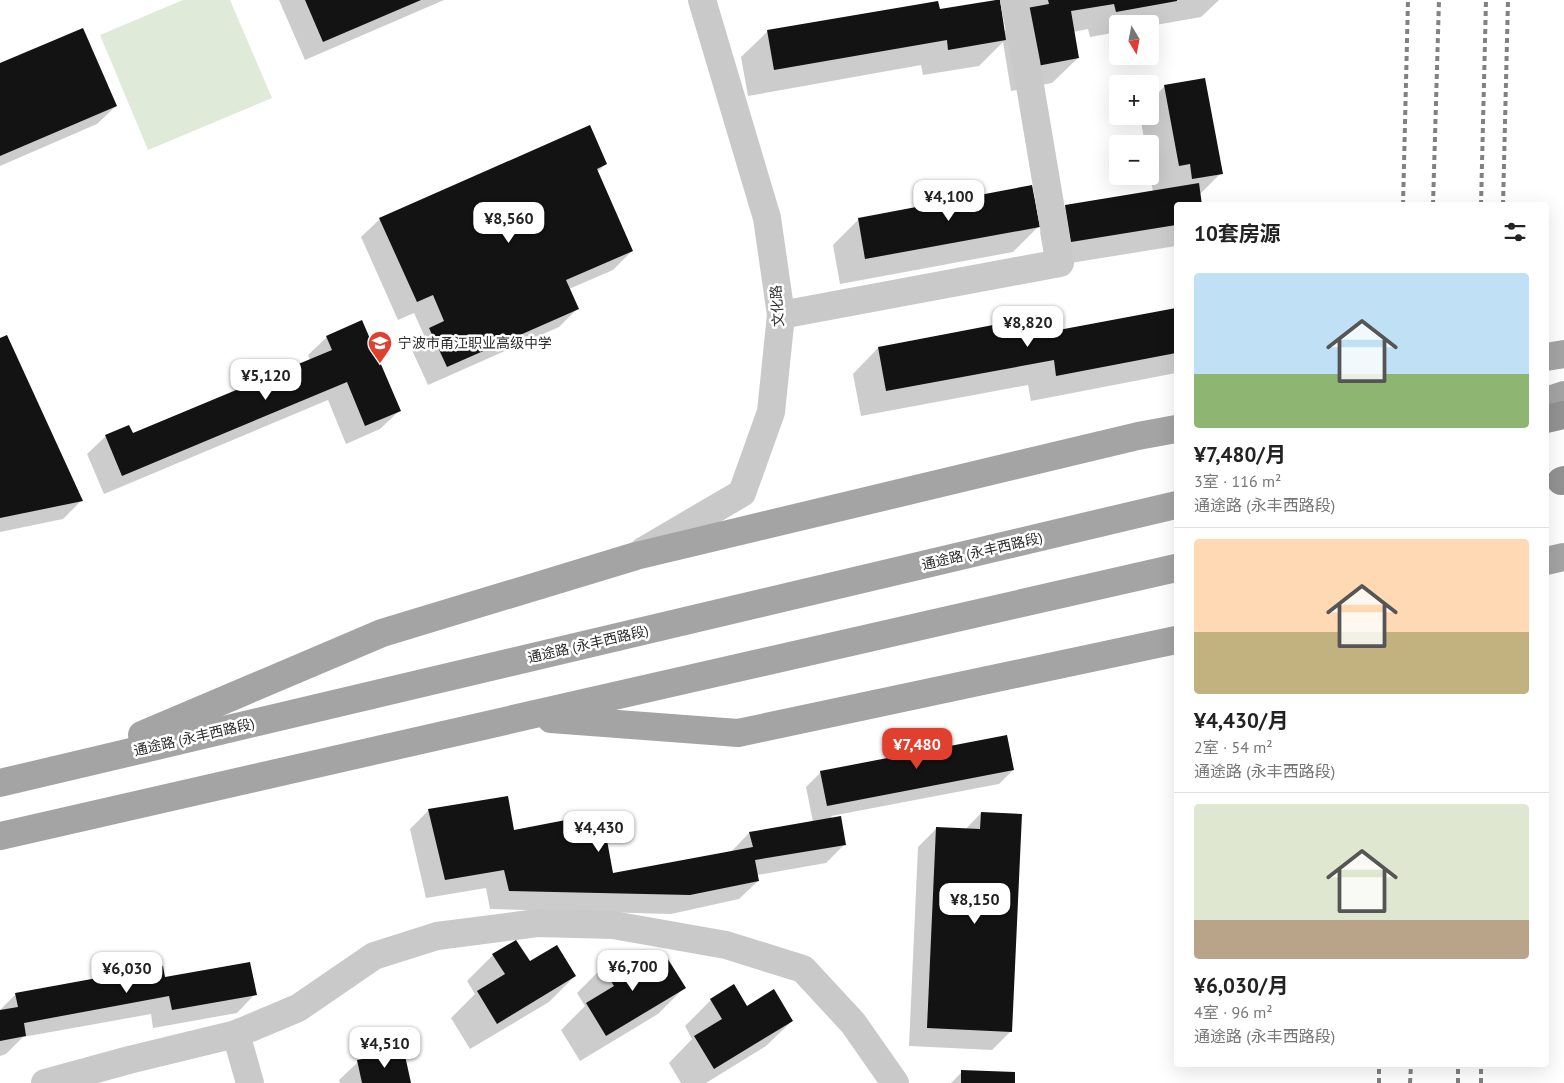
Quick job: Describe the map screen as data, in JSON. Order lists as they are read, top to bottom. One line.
{"streets":{"main road":["通途路 (永丰西路段)"],"street":["文化路"]},"places":{"school or university":["宁波市甬江职业高级中学"]},"north":"bottom","page":{"map_buttons":["+","−"],"price":["¥4,100","¥8,560","¥8,820","¥5,120","¥7,480","¥4,430","¥8,150","¥6,700","¥6,030","¥4,510"],"heading":"10套房源","list":[{"name":"¥7,480/月","note":"3室 · 116 m² · 通途路 (永丰西路段)"},{"name":"¥4,430/月","note":"2室 · 54 m² · 通途路 (永丰西路段)"},{"name":"¥6,030/月","note":"4室 · 96 m² · 通途路 (永丰西路段)"}]}}
